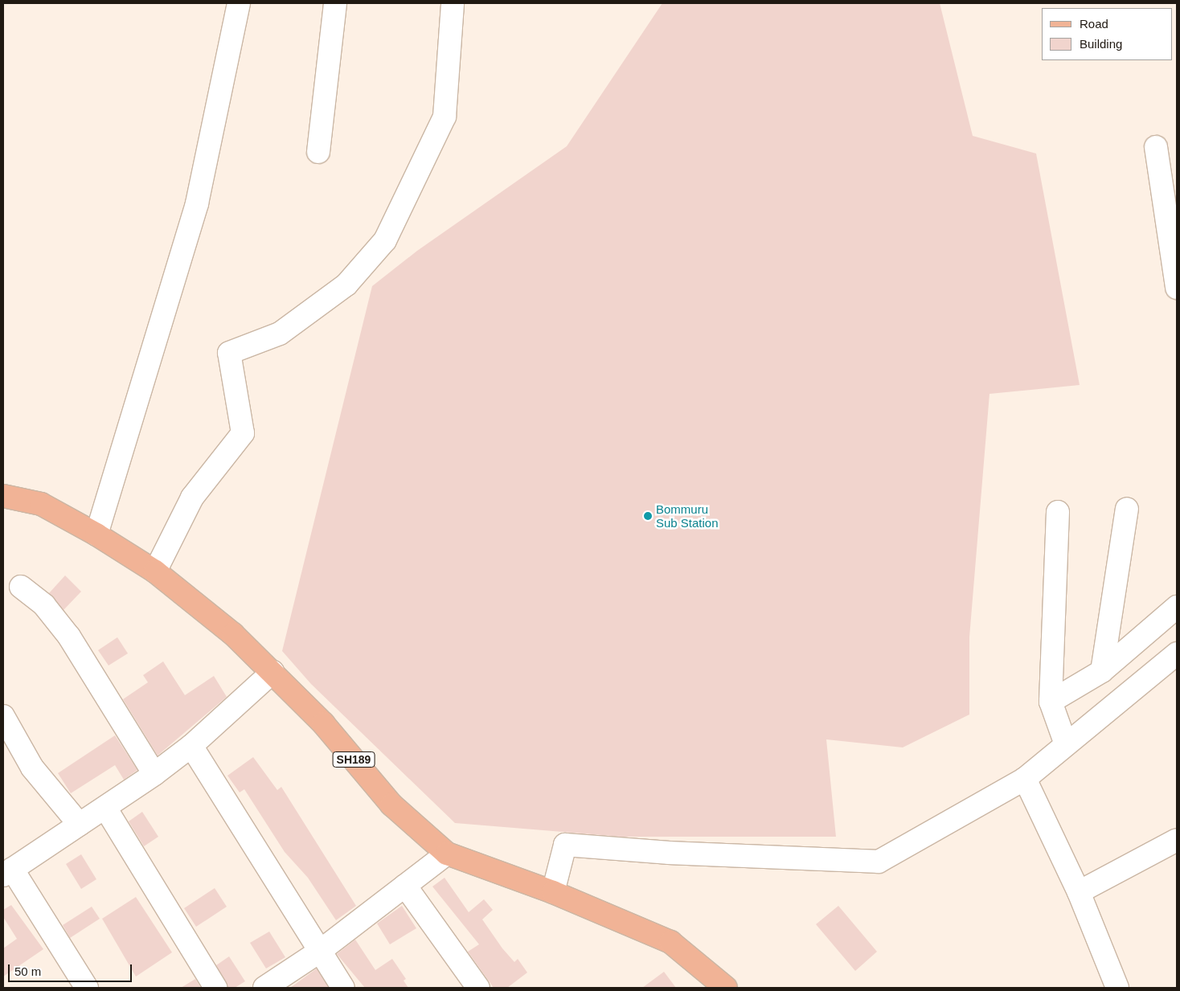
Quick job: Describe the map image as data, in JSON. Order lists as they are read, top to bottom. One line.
{"streets":{"main road":["SH189"]},"places":["Bommuru Sub Station"],"legend":["Road","Building"],"scale_bar":"50 m"}
